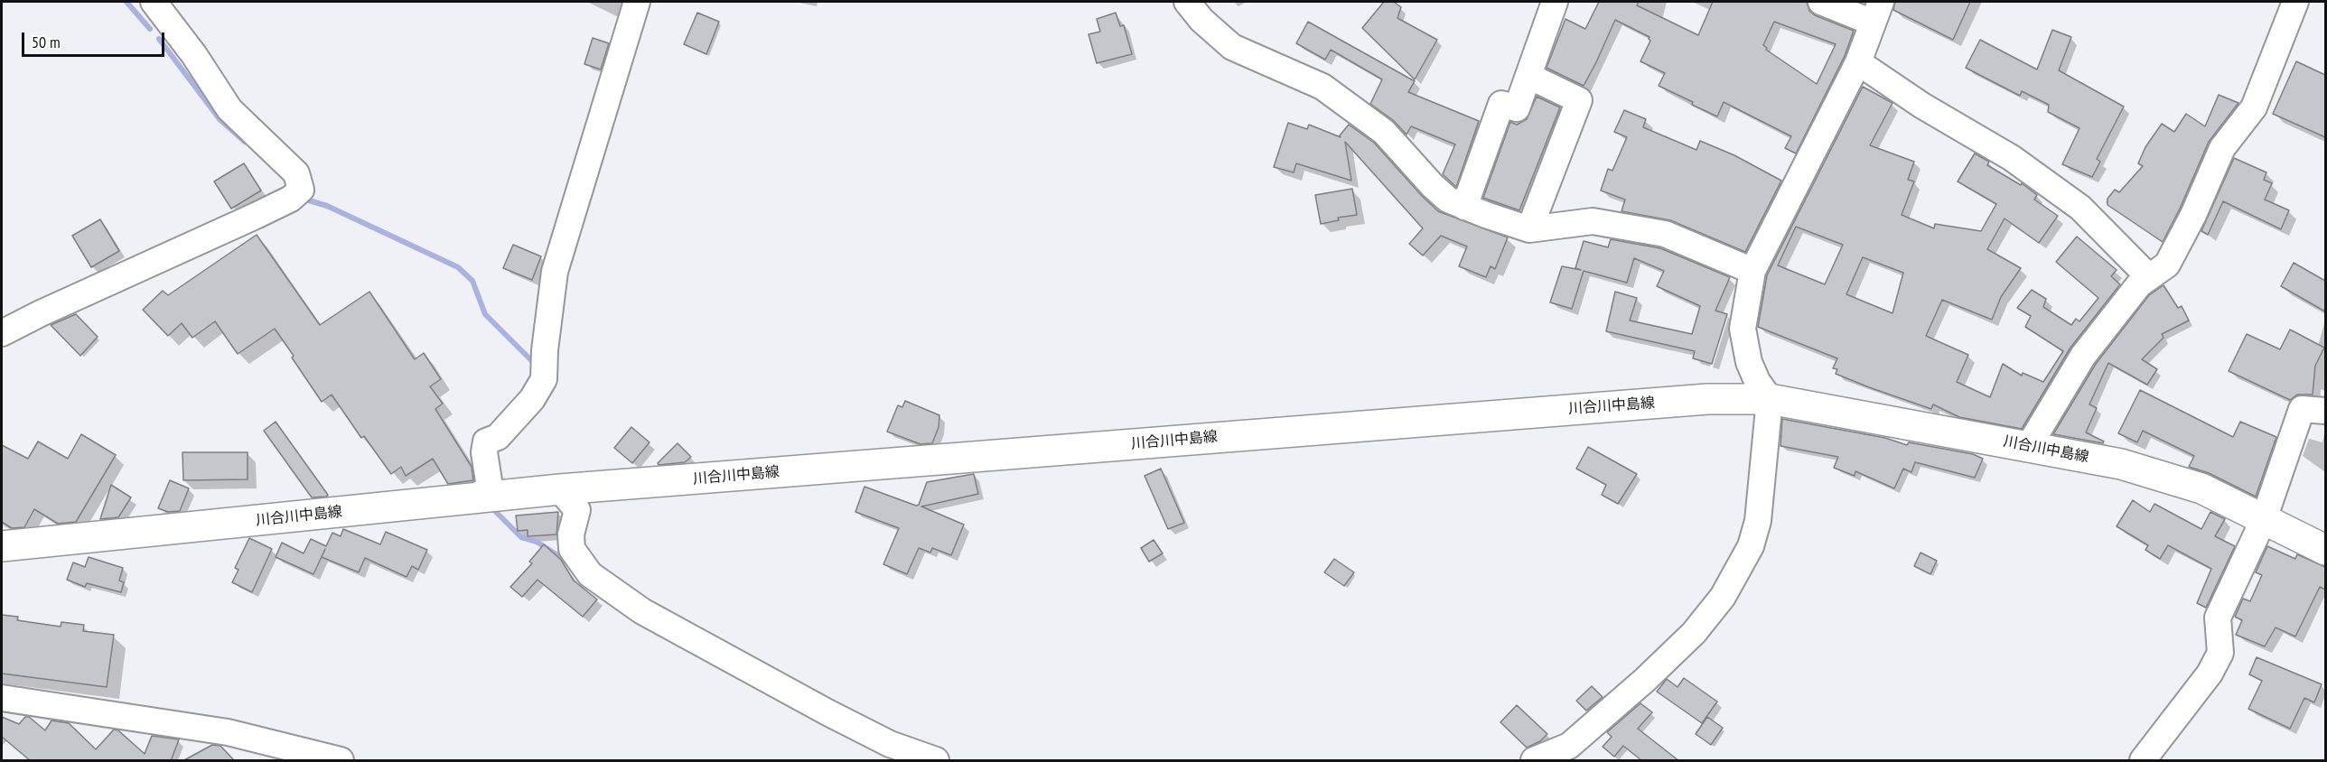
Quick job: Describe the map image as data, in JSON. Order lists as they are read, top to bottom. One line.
{"streets":{"main road":["川合川中島線"]},"scale_bar":"50 m"}
